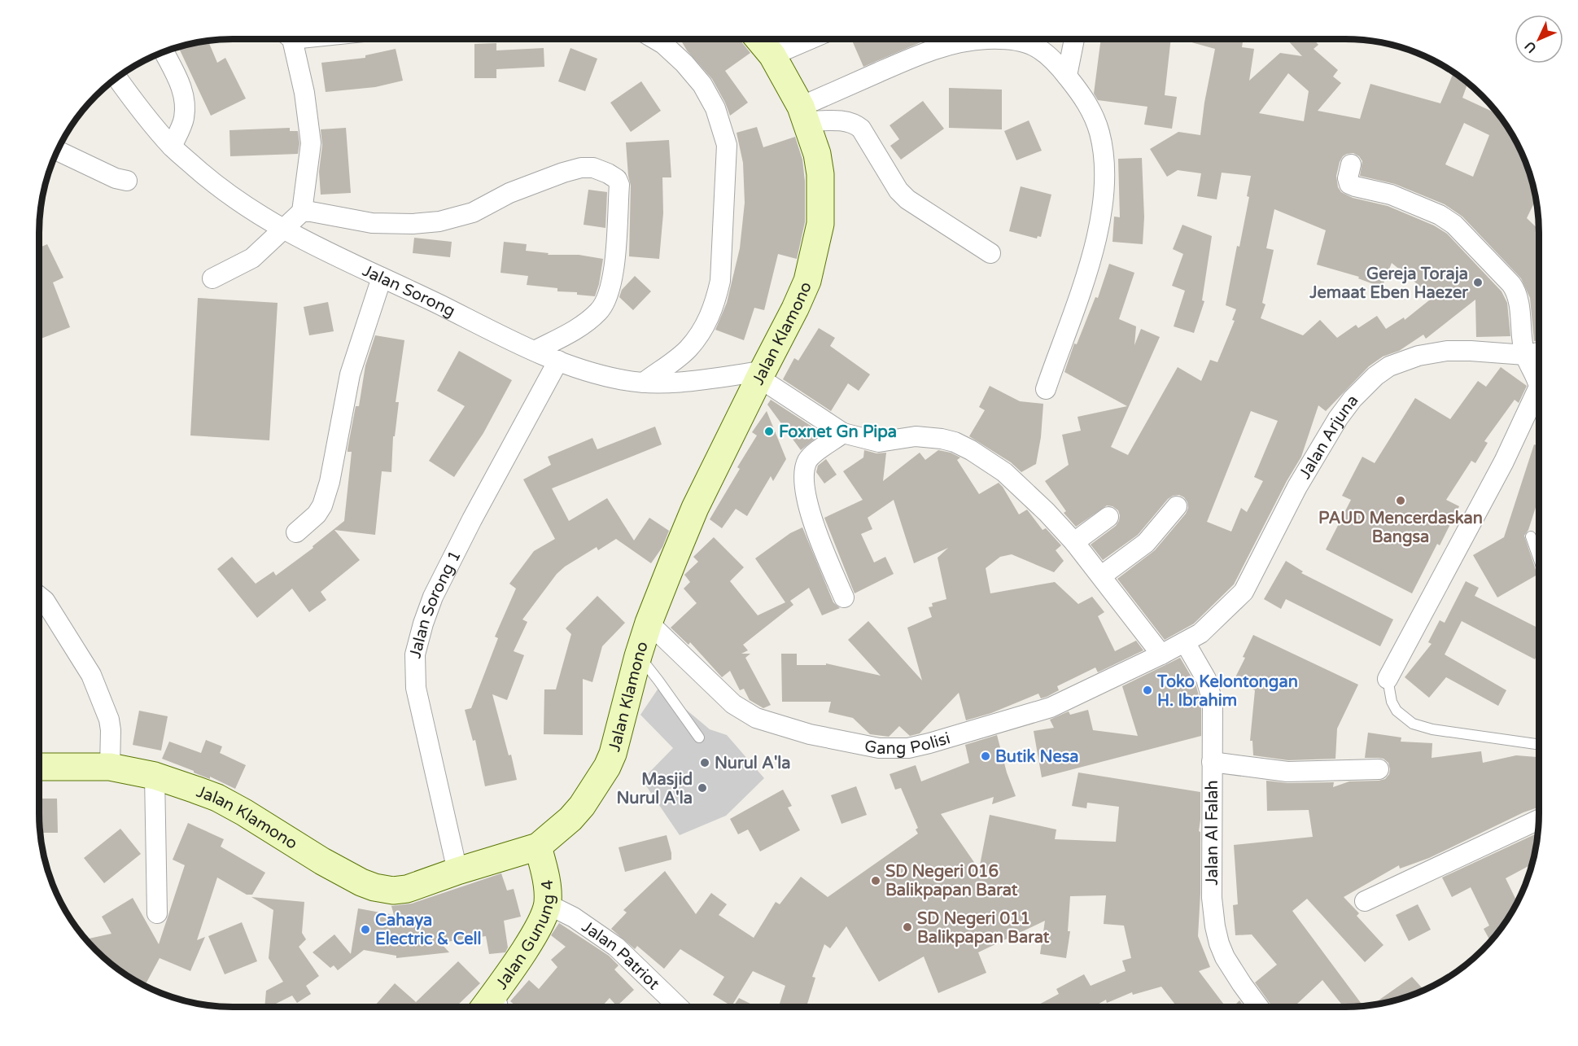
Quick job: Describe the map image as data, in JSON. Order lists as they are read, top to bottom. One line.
{"streets":{"main road":["Jalan Klamono","Jalan Gunung 4"],"street":["Jalan Sorong","Jalan Arjuna","Jalan Sorong 1","Gang Polisi","Jalan Al Falah","Jalan Patriot"]},"crossings":[["Jalan Sorong","Jalan Klamono"],["Jalan Sorong","Jalan Sorong 1"],["Jalan Klamono","Jalan Sorong 1"],["Jalan Klamono","Gang Polisi"],["Jalan Klamono","Jalan Gunung 4"],["Jalan Arjuna","Gang Polisi"],["Jalan Arjuna","Jalan Al Falah"],["Gang Polisi","Jalan Al Falah"],["Jalan Gunung 4","Jalan Patriot"]],"places":["Gereja Toraja Jemaat Eben Haezer","Foxnet Gn Pipa","PAUD Mencerdaskan Bangsa","Toko Kelontongan H. Ibrahim","Butik Nesa","Nurul A'la","Masjid Nurul A'la","SD Negeri 016 Balikpapan Barat","SD Negeri 011 Balikpapan Barat","Cahaya Electric & Cell"],"north":"bottom left"}
